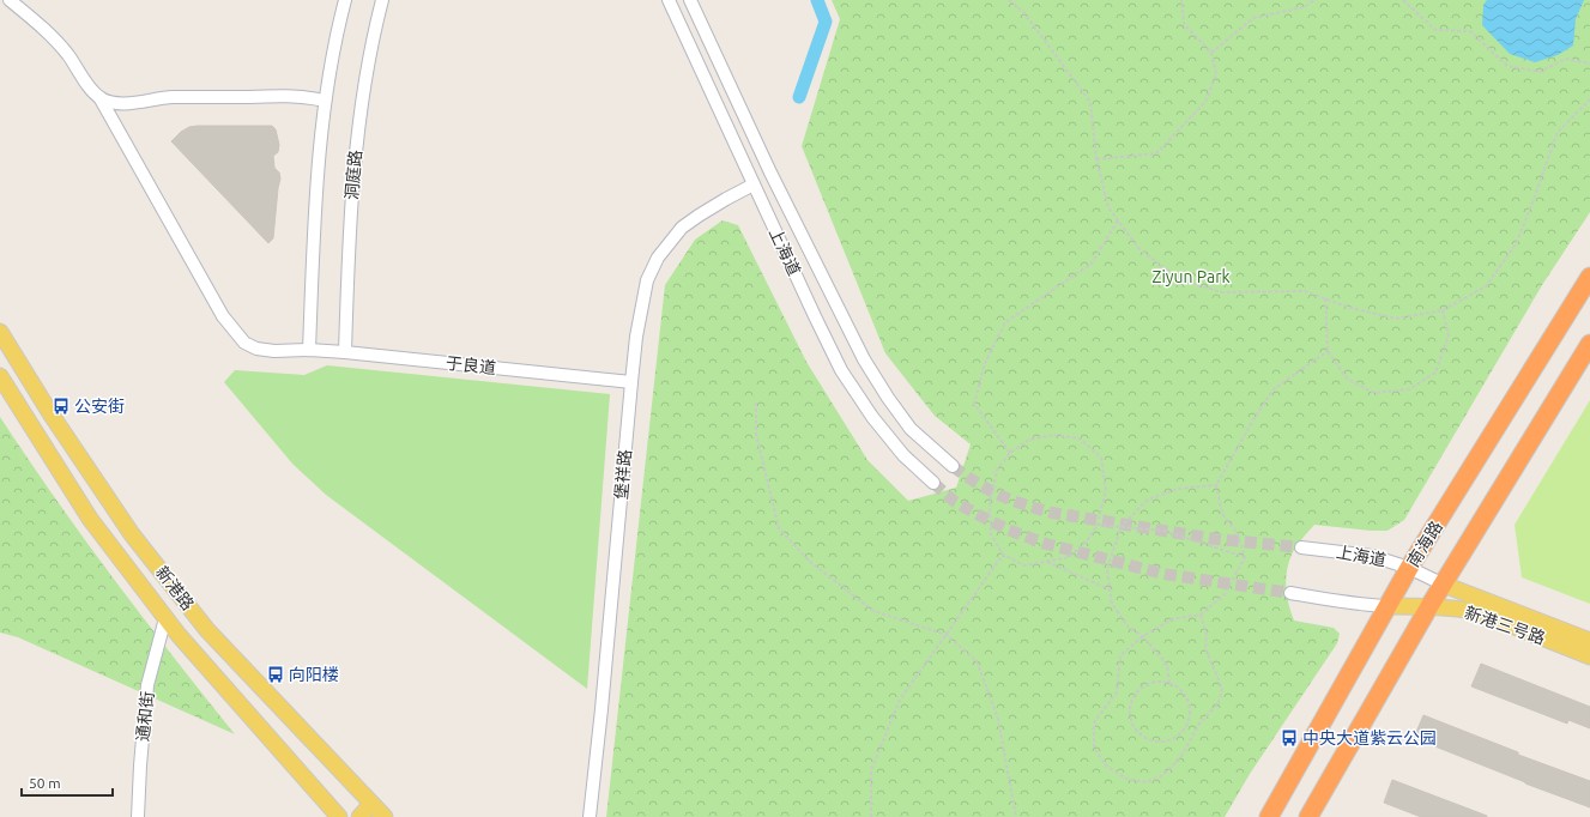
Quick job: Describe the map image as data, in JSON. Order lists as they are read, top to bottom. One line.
{"streets":{"highway":["南海路"],"main road":["新港路","新港三号路"],"street":["洞庭路","上海道","于良道","堡祥路","通和街"]},"crossings":[["洞庭路","于良道"],["上海道","堡祥路"],["上海道","南海路"],["上海道","新港三号路"],["于良道","堡祥路"],["南海路","新港三号路"],["新港路","通和街"]],"parks":["Ziyun Park"],"places":{"bus stop":["公安街","向阳楼","中央大道紫云公园"]},"scale_bar":"50 m"}
